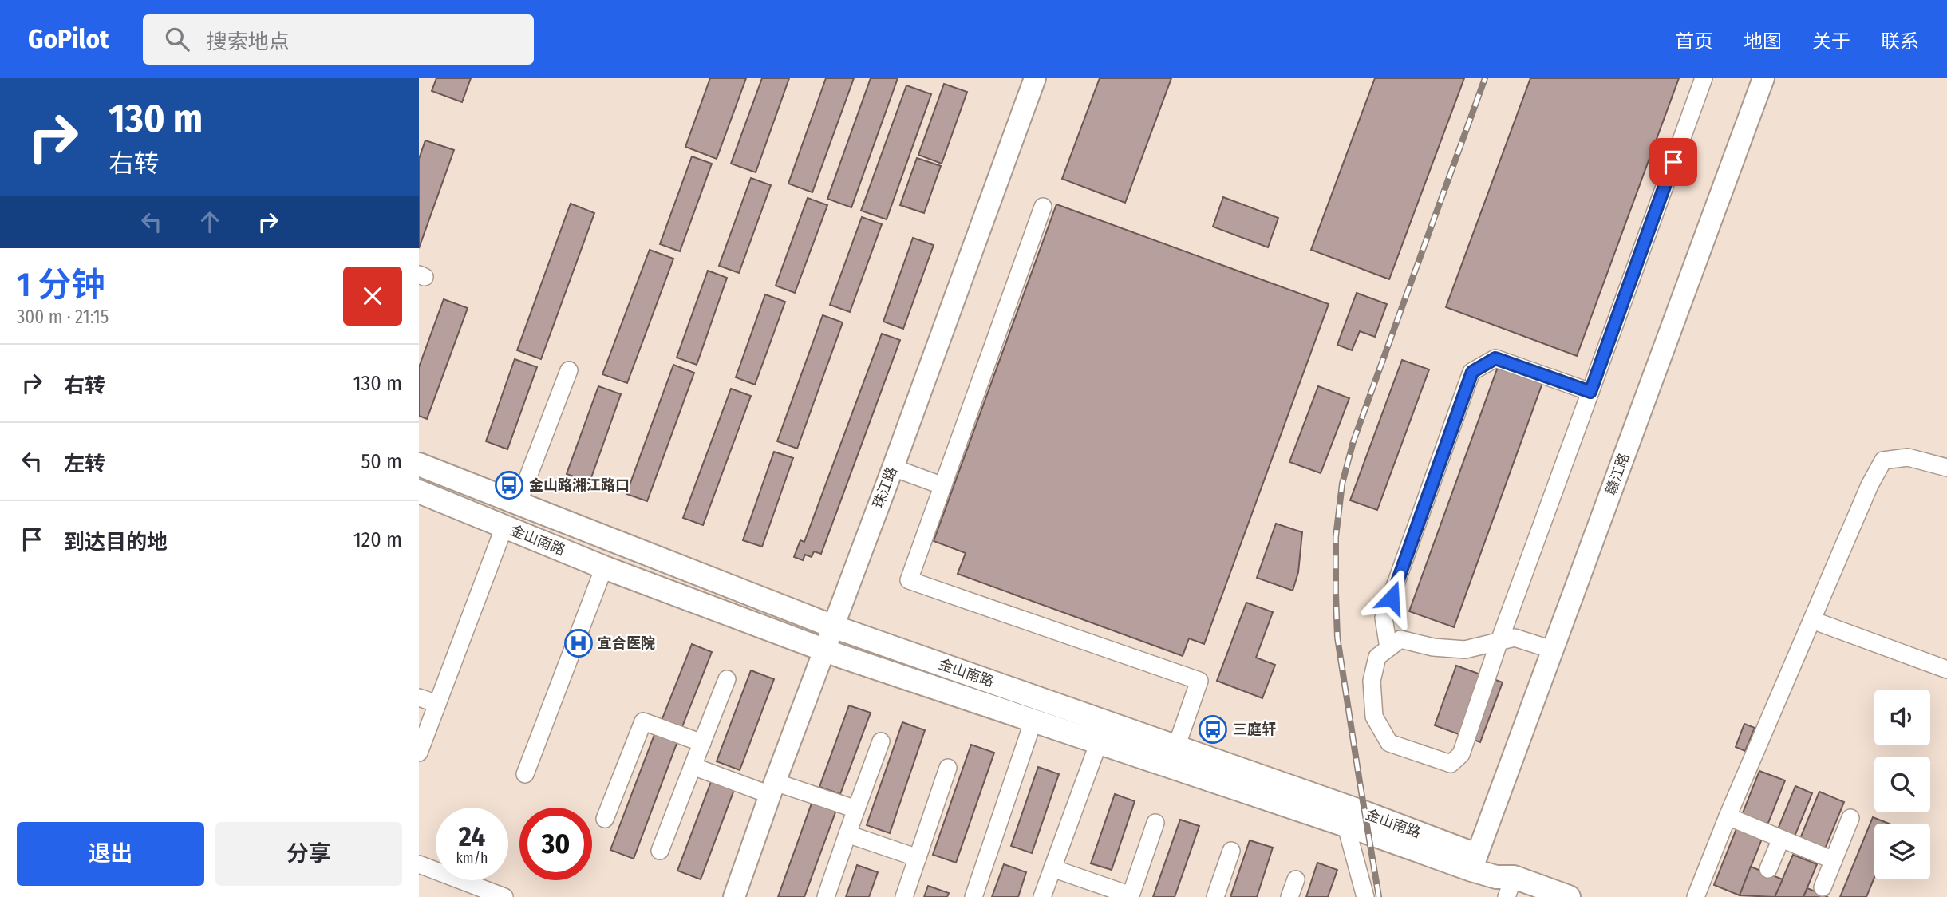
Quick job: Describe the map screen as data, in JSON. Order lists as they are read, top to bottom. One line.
{"streets":{"main road":["金山南路"],"street":["赣江路","珠江路"]},"crossings":[["赣江路","金山南路"],["珠江路","金山南路"]],"places":{"bus stop":["金山路湘江路口","三庭轩"],"hospital":["宜合医院"]},"page":{"header":"GoPilot","search":"搜索地点","nav":["首页","地图","关于","联系"],"turn":["130 m","右转"],"heading":["1 分钟","300 m · 21:15"],"list":[{"name":"右转","value":"130 m"},{"name":"左转","value":"50 m"},{"name":"到达目的地","value":"120 m"}],"speed":"24 km/h","limit":"30","buttons":["退出","分享"]}}
